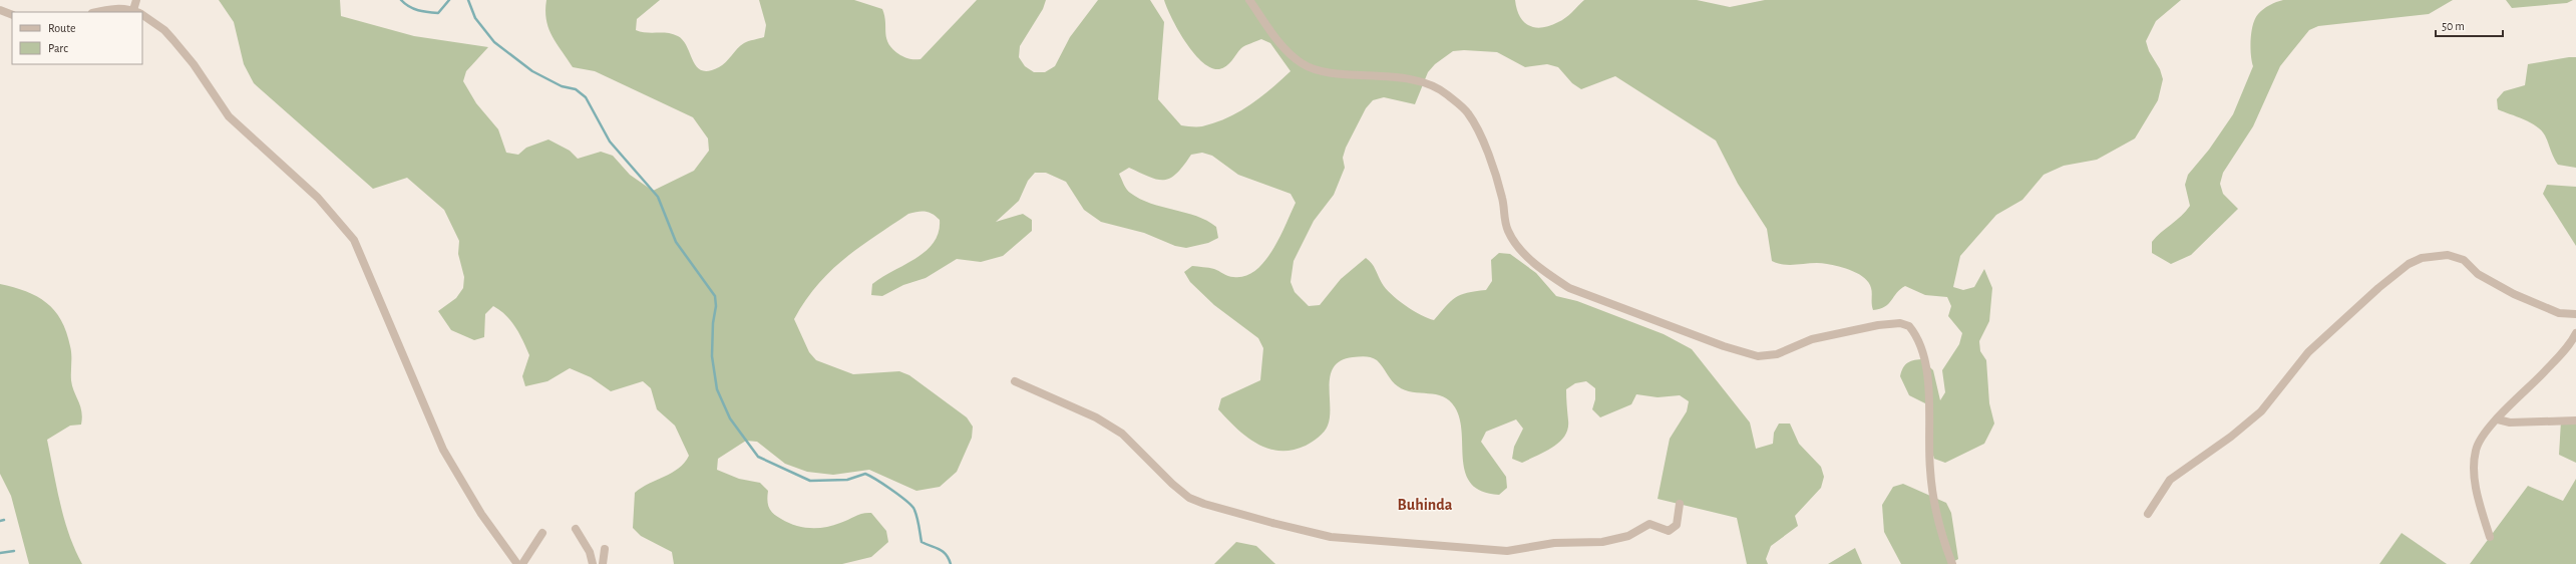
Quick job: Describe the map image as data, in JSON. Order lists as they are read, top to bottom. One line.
{"districts":["Buhinda"],"legend":["Route","Parc"],"scale_bar":"50 m"}
